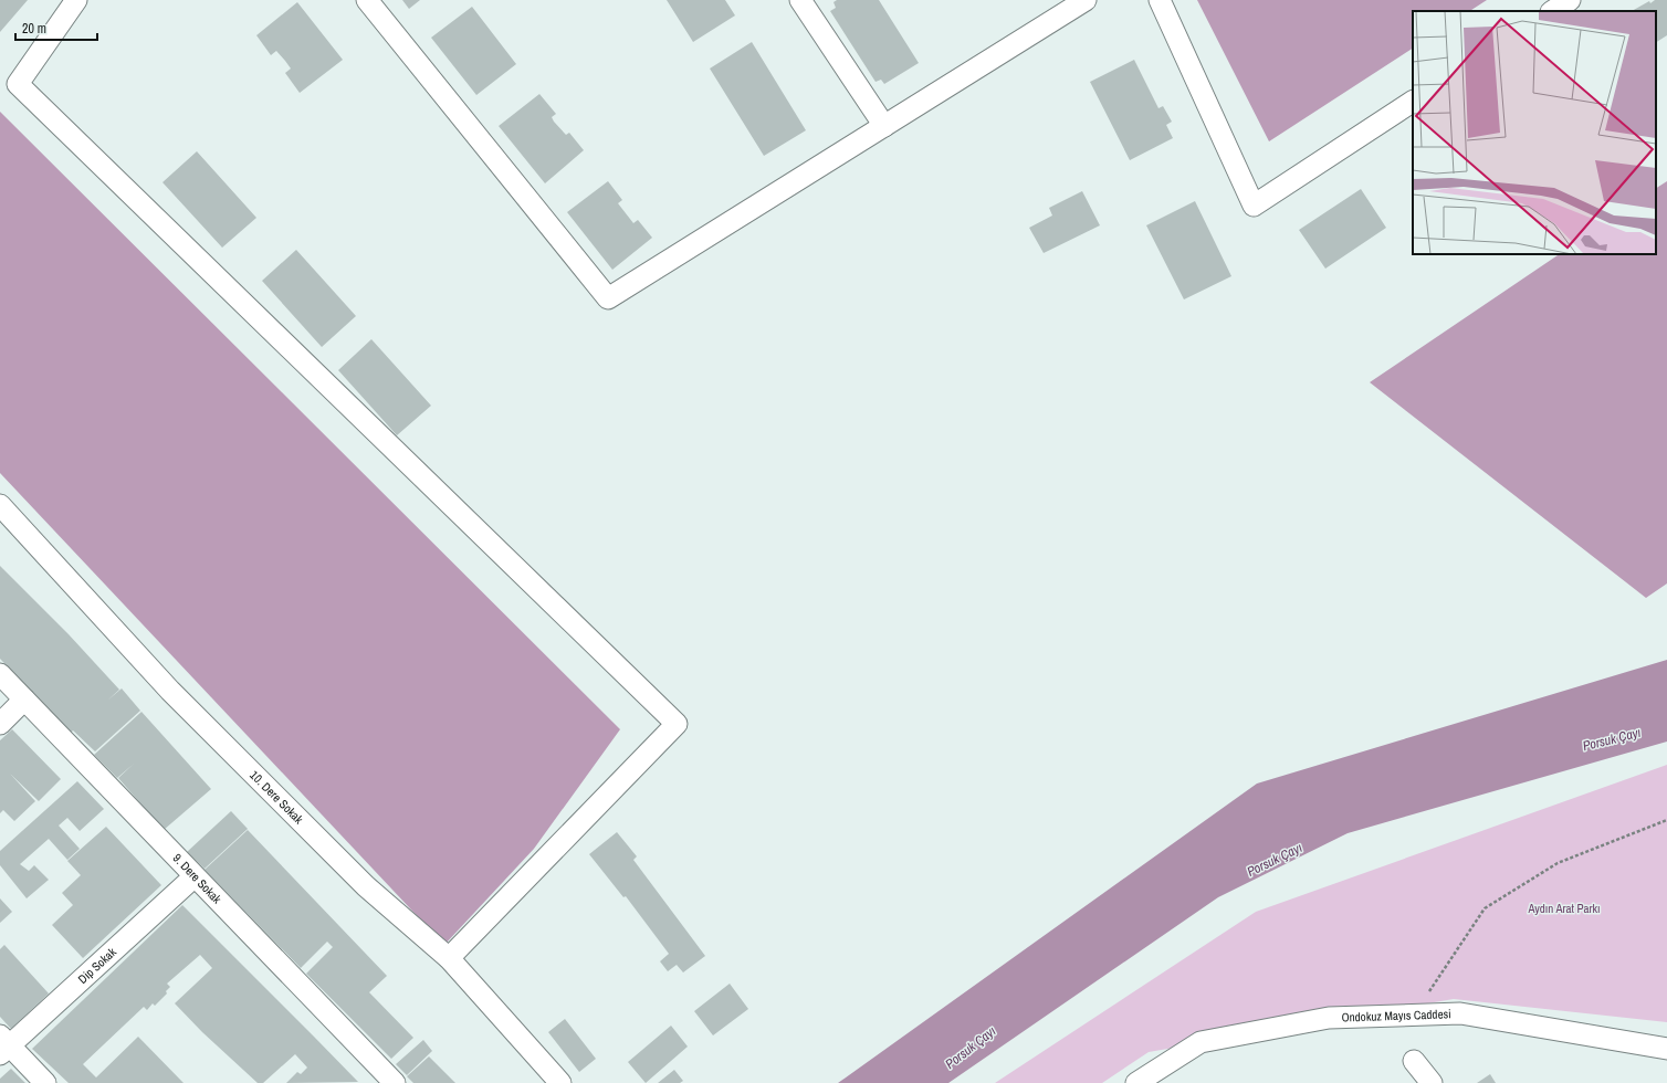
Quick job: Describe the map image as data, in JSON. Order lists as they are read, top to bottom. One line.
{"streets":{"street":["10. Dere Sokak","9. Dere Sokak","Dip Sokak","Ondokuz Mayıs Caddesi"]},"crossings":[["9. Dere Sokak","Dip Sokak"]],"water":["Porsuk Çayı"],"parks":["Aydın Arat Parkı"],"scale_bar":"20 m"}
